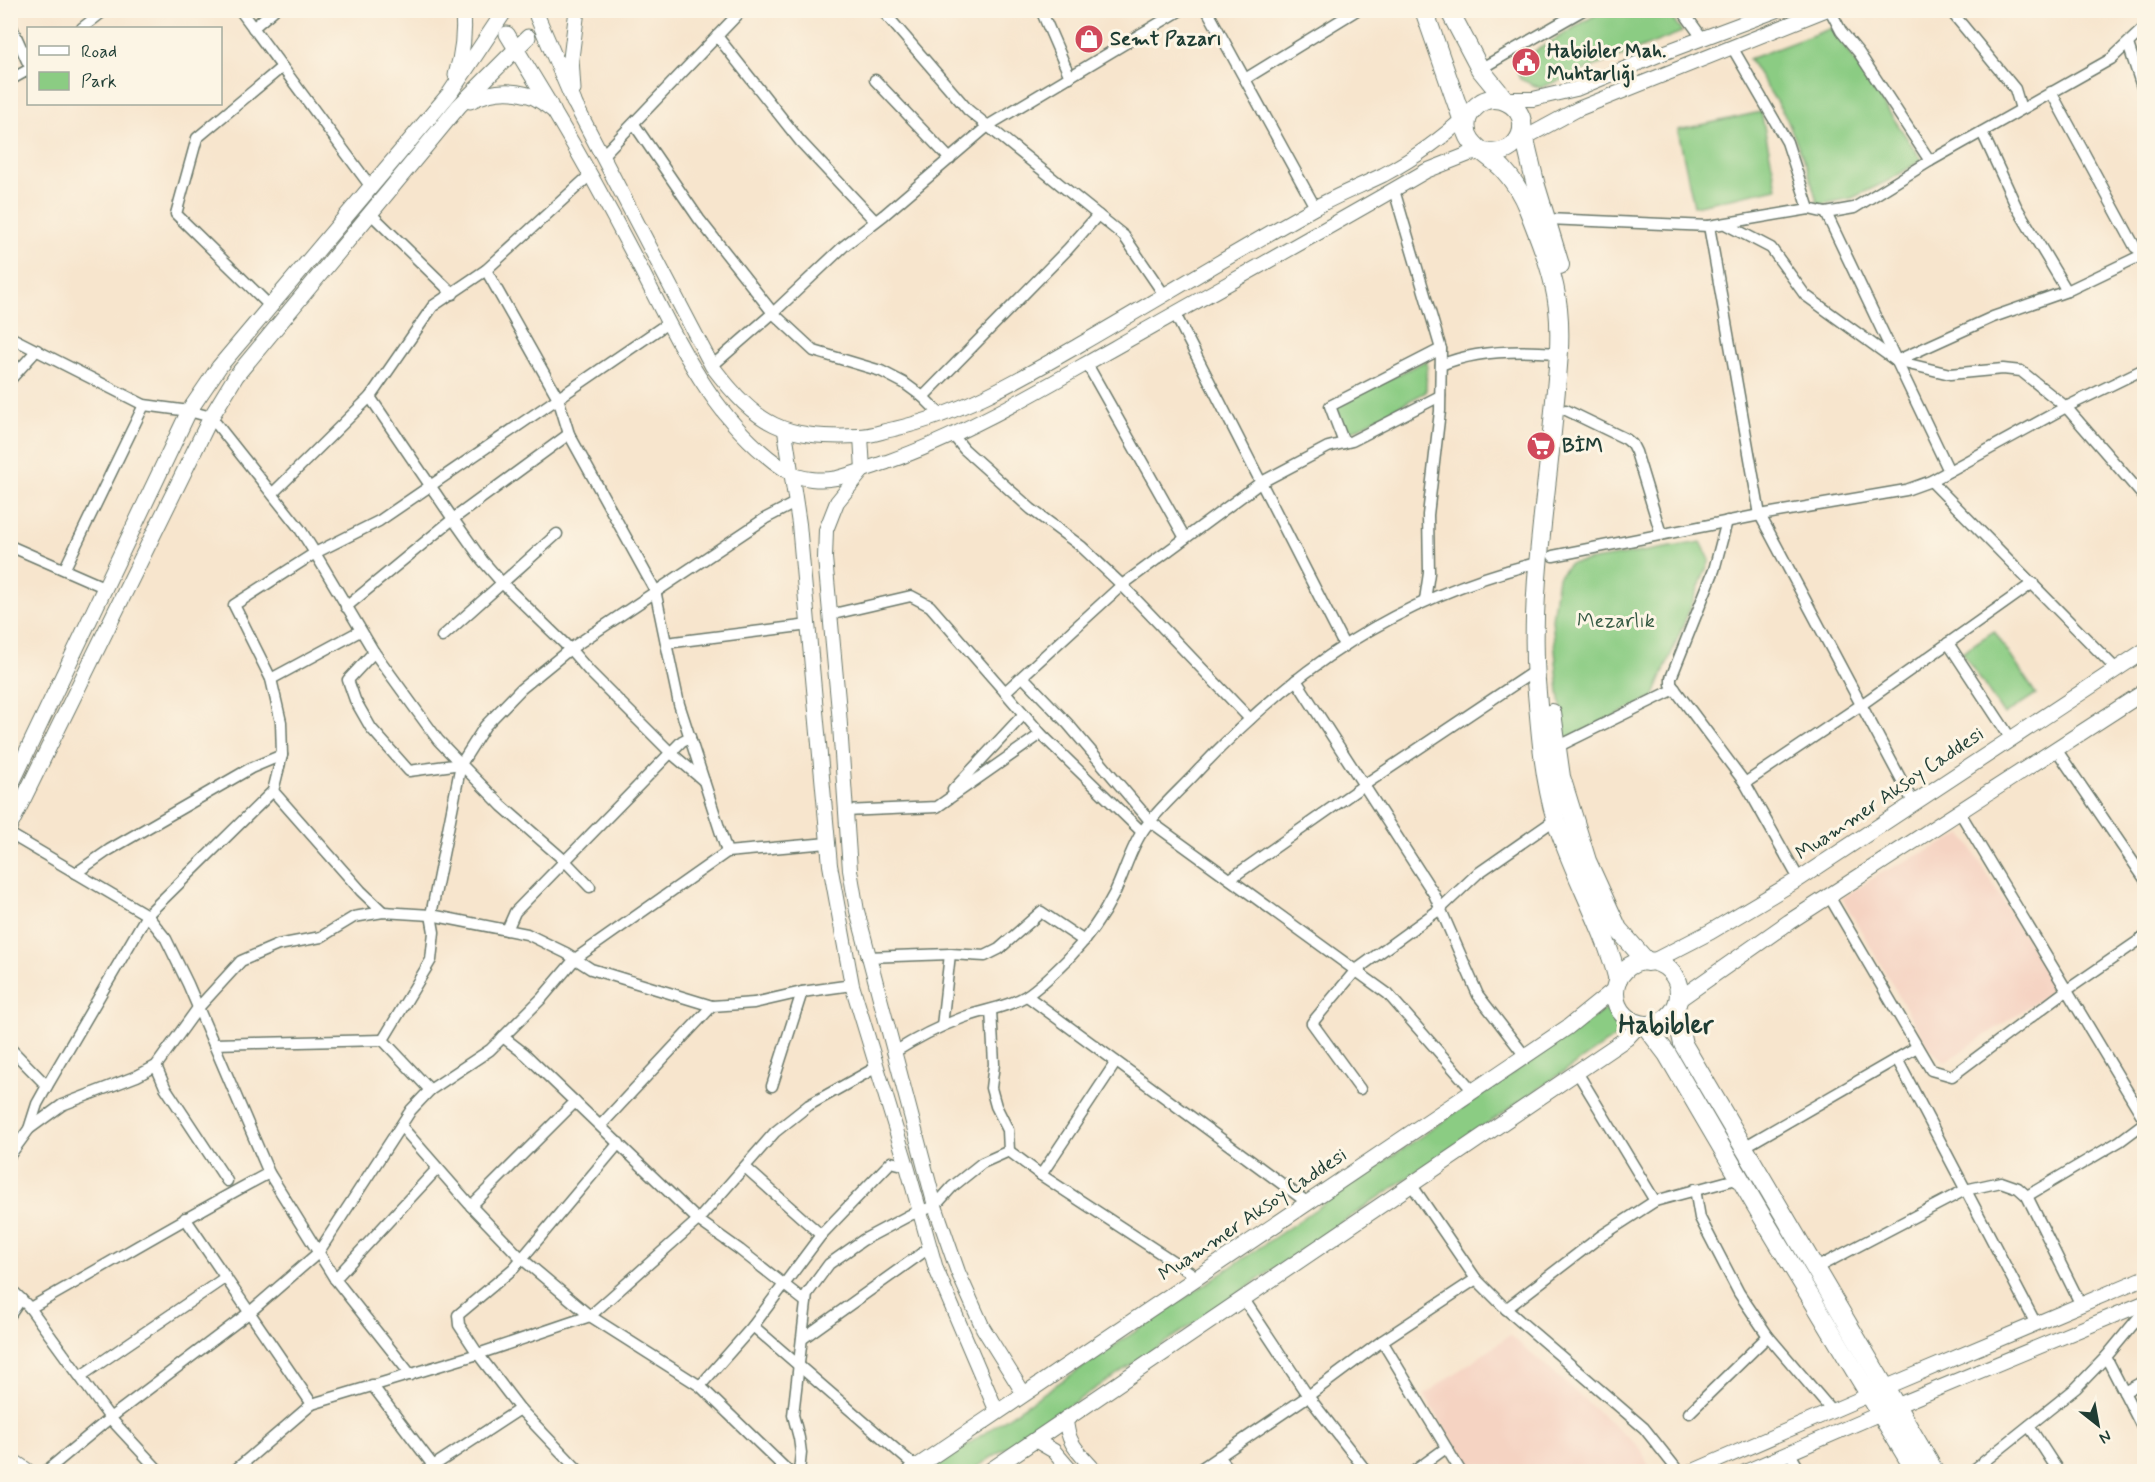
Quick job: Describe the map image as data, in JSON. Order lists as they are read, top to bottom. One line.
{"streets":{"main road":["Muammer Aksoy Caddesi"]},"districts":["Habibler"],"parks":["Mezarlık"],"places":{"shop":["Semt Pazarı"],"public building":["Habibler Mah. Muhtarlığı"],"supermarket":["BİM"]},"legend":["Road","Park"],"north":"bottom right"}
